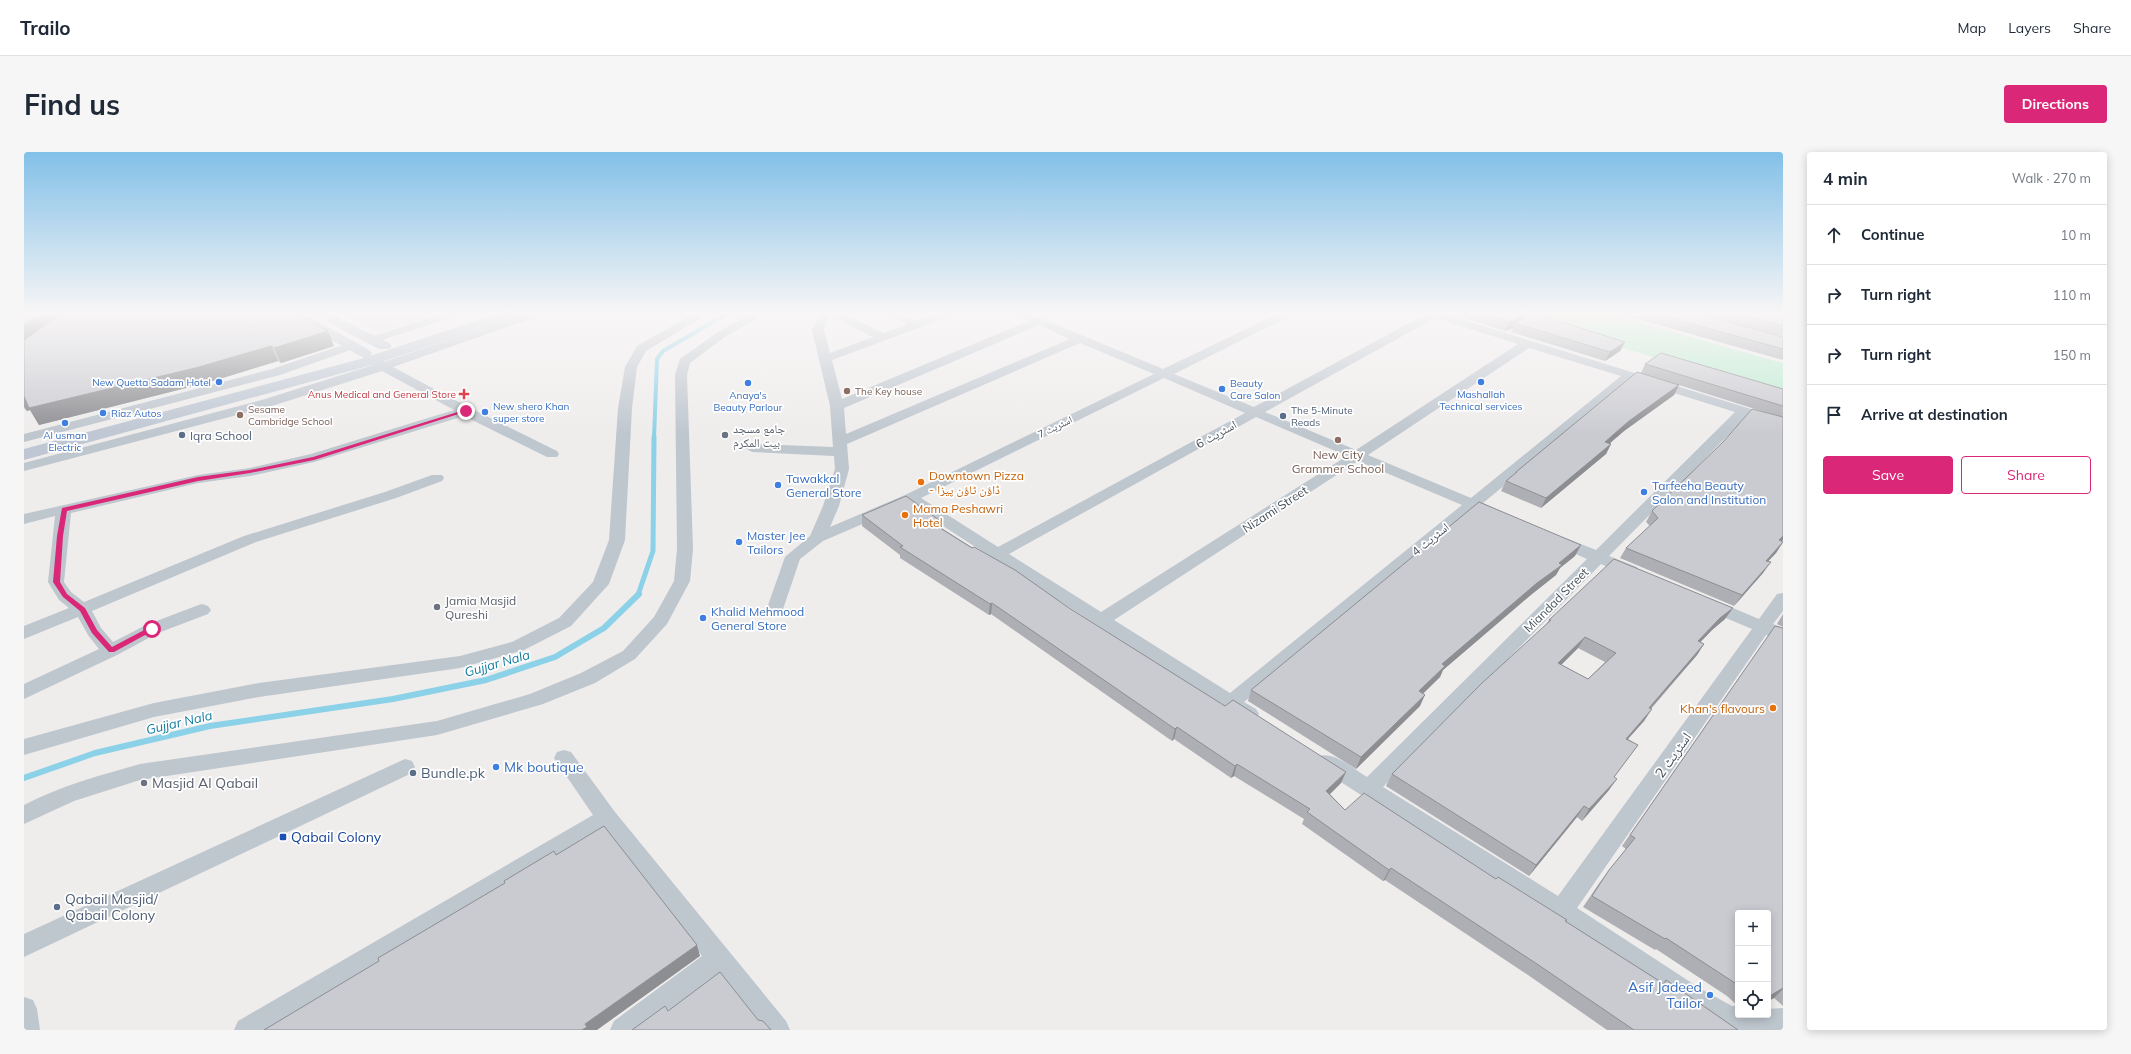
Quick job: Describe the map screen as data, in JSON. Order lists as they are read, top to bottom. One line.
{"streets":{"street":["اسٹریٹ 7","اسٹریٹ 6","Nizami Street","اسٹریٹ 4","Miandad Street","اسٹریٹ 2"]},"water":["Gujjar Nala"],"places":{"other":["New Quetta Sadam Hotel","Mashallah Technical services","Anaya's Beauty Parlour","Beauty Care Salon","The Key house","New shero Khan super store","Riaz Autos","Sesame Cambridge School","The 5-Minute Reads","Al usman Electric","Iqra School","جامع مسجد بیت المکرم","New City Grammer School","Downtown Pizza - ڈاؤن ٹاؤن پیزا","Tawakkal General Store","Tarfeeha Beauty Salon and Institution","Mama Peshawri Hotel","Master Jee Tailors","Jamia Masjid Qureshi","Khalid Mehmood General Store","Khan's flavours","Mk boutique","Bundle.pk","Masjid Al Qabail","Qabail Masjid/ Qabail Colony","Asif Jadeed Tailor"],"health":["Anus Medical and General Store"],"transit":["Qabail Colony"]},"page":{"header":"Trailo","nav":["Map","Layers","Share"],"buttons":["Directions",["Save","Share"]],"title":"Find us","heading":["4 min","Walk · 270 m"],"list":[["Continue","10 m"],["Turn right","110 m"],["Turn right","150 m"],"Arrive at destination"],"map_buttons":["+","−"]}}
